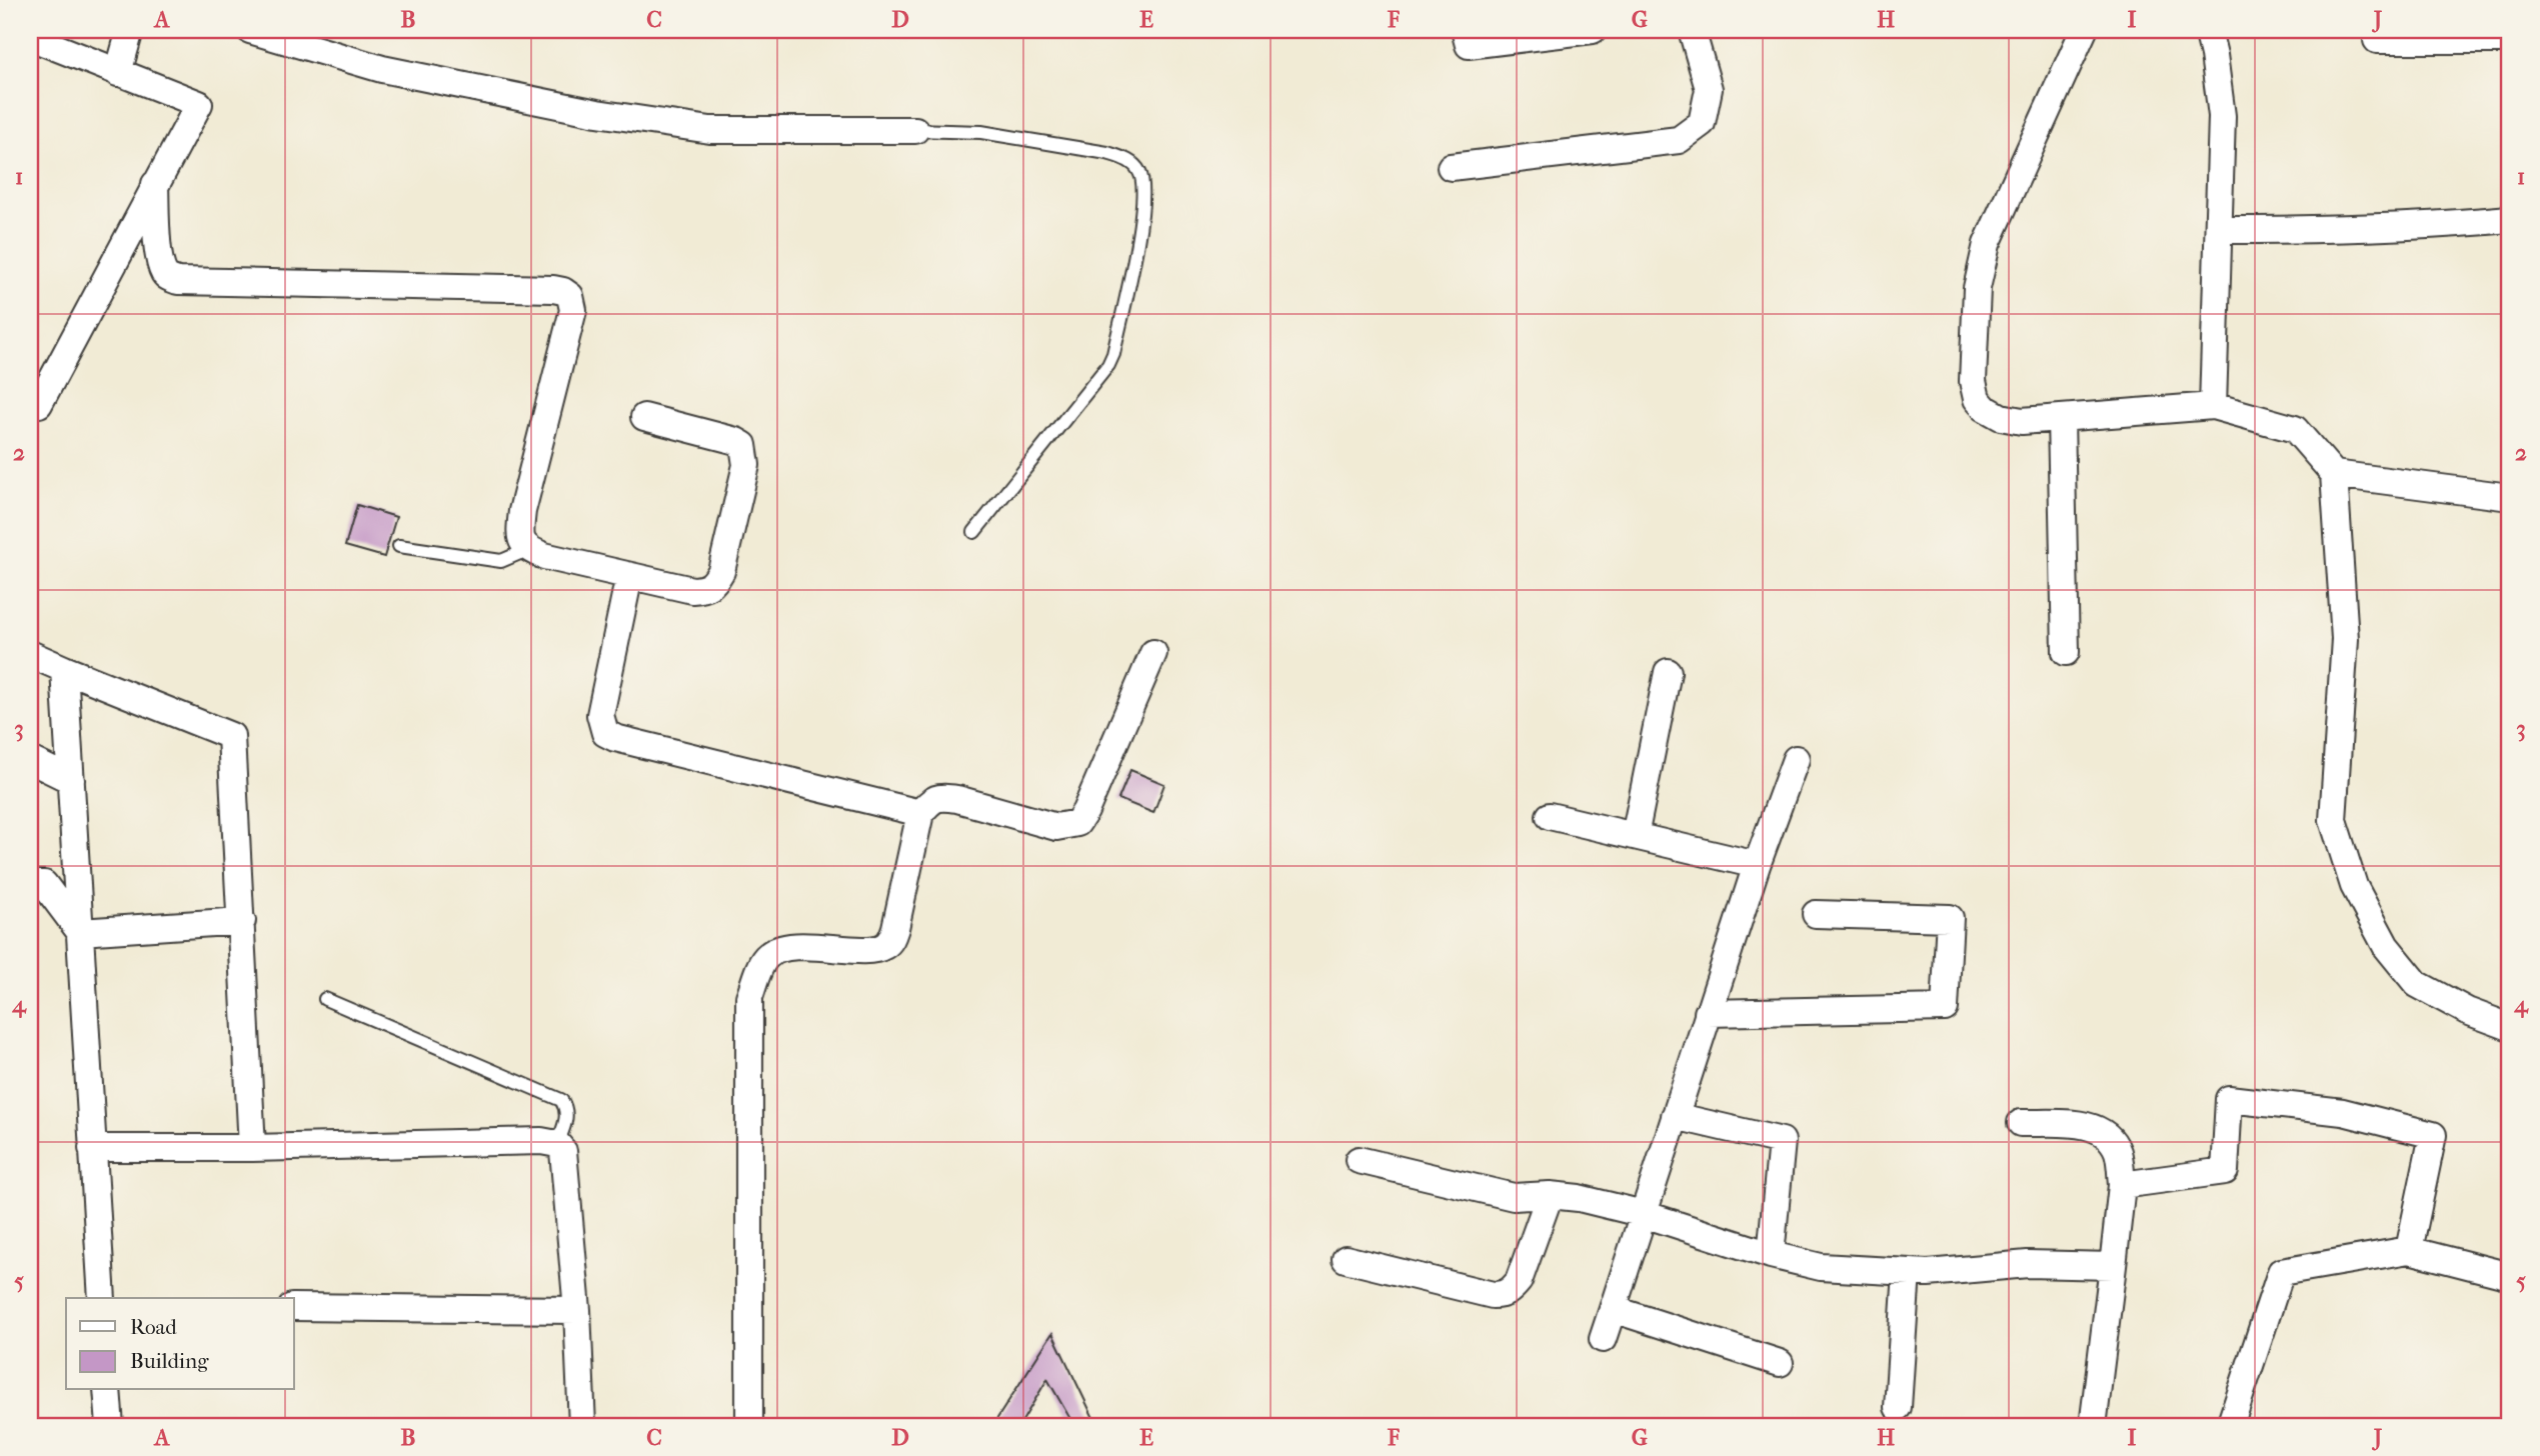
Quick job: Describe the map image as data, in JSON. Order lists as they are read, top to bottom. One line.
{"legend":["Road","Building"],"grid":{"columns":["A","B","C","D","E","F","G","H","I","J"],"rows":["1","2","3","4","5"]}}
